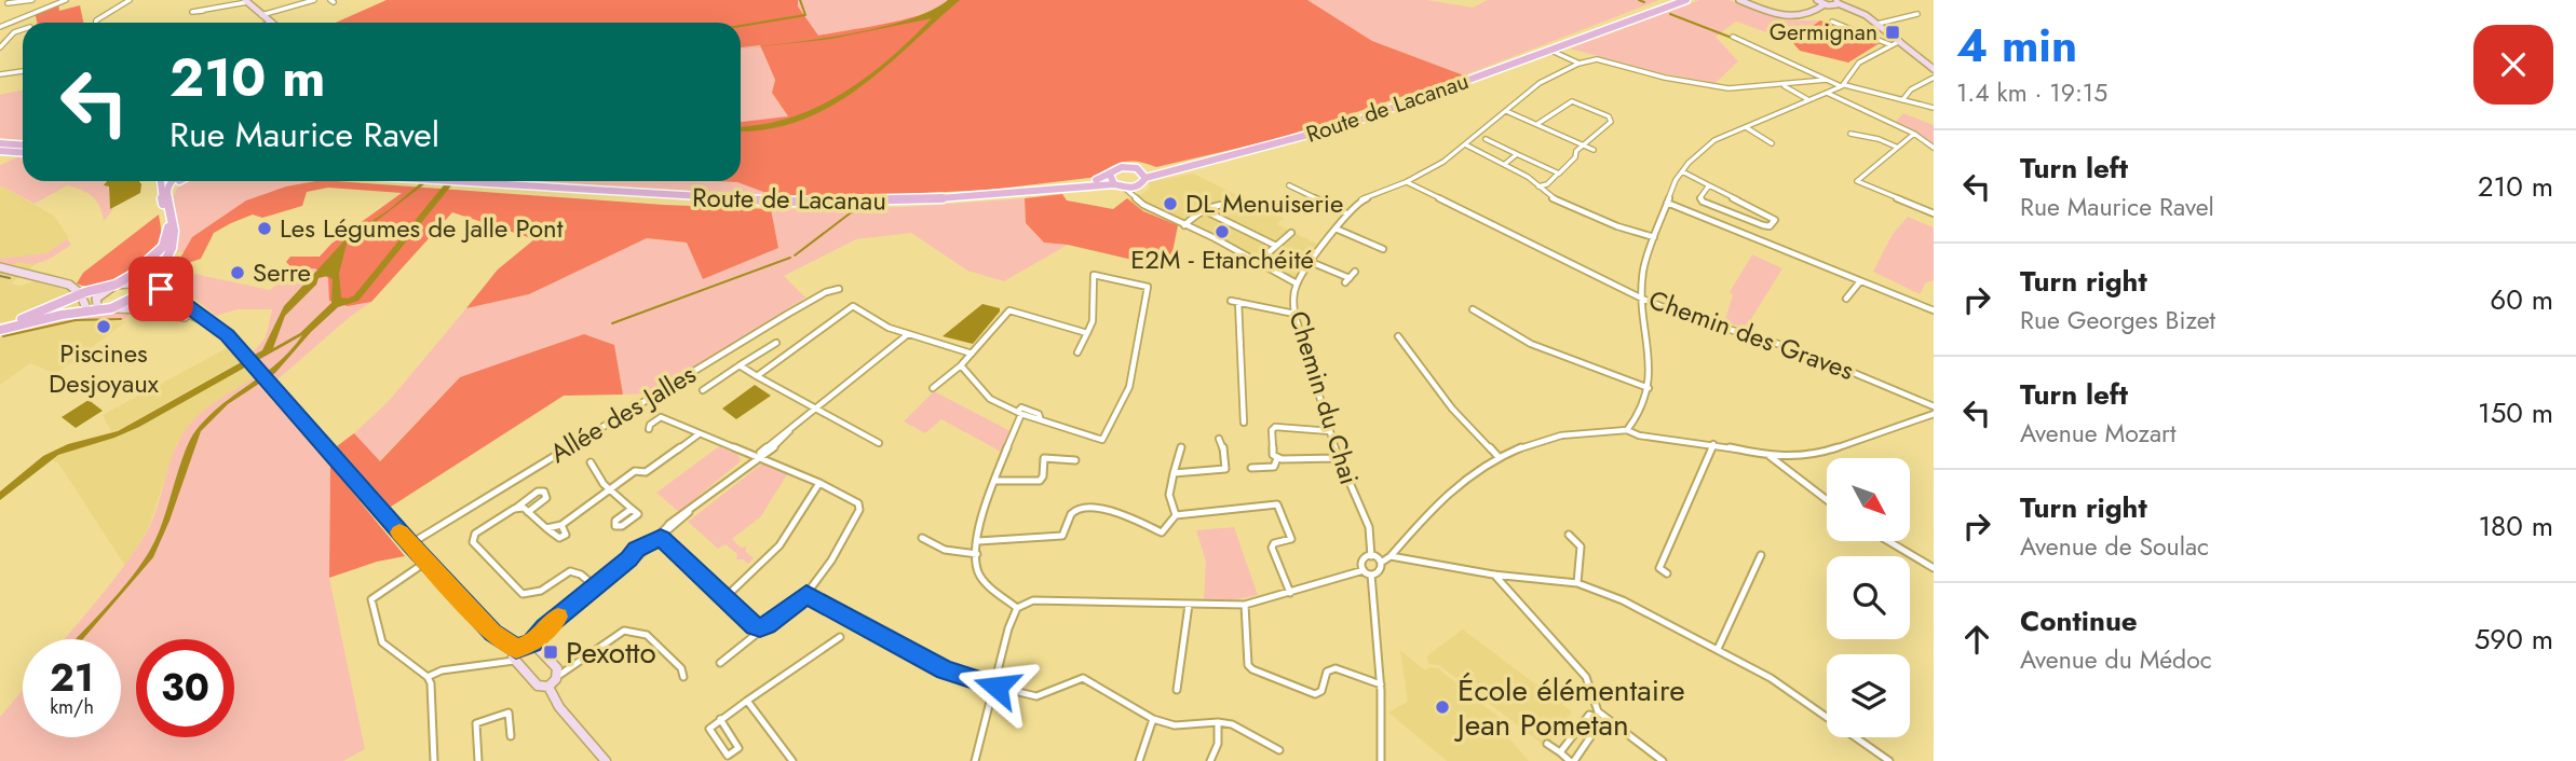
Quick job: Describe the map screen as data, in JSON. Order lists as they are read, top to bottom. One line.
{"streets":{"main road":["Route de Lacanau"],"street":["Chemin des Graves","Chemin du Chai","Allée des Jalles"]},"crossings":[["Chemin des Graves","Chemin du Chai"]],"places":{"transit":["Germignan","Pexotto"],"other":["DL Menuiserie","Les Légumes de Jalle Pont","E2M - Etanchéité","Serre","Piscines Desjoyaux","École élémentaire Jean Pometan"]},"north":"bottom right","page":{"heading":["4 min","1.4 km · 19:15"],"turn":["210 m","Rue Maurice Ravel"],"list":[{"name":"Turn left","note":"Rue Maurice Ravel","value":"210 m"},{"name":"Turn right","note":"Rue Georges Bizet","value":"60 m"},{"name":"Turn left","note":"Avenue Mozart","value":"150 m"},{"name":"Turn right","note":"Avenue de Soulac","value":"180 m"},{"name":"Continue","note":"Avenue du Médoc","value":"590 m"}],"speed":"21 km/h","limit":"30"}}
